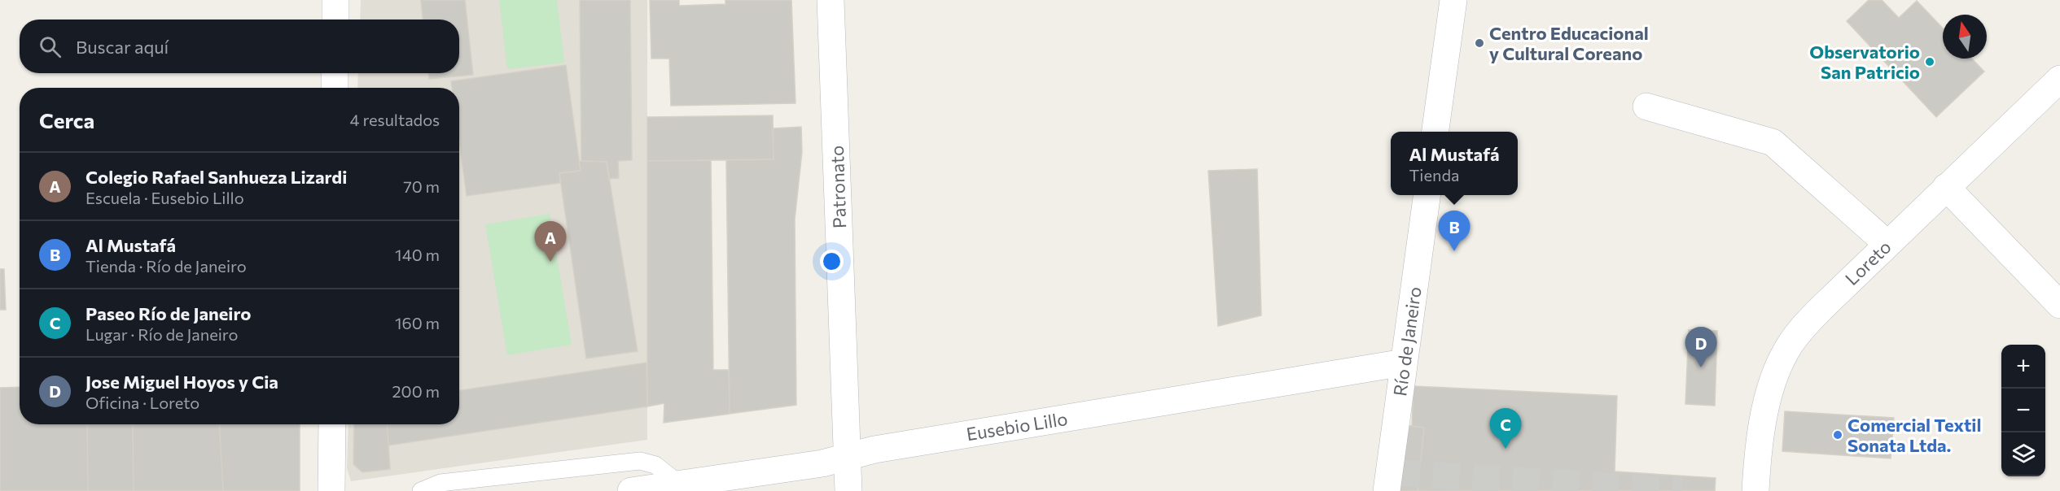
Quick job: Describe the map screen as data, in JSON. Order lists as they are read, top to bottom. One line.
{"streets":{"street":["Patronato","Loreto","Río de Janeiro","Eusebio Lillo"]},"crossings":[["Patronato","Eusebio Lillo"],["Río de Janeiro","Eusebio Lillo"]],"places":["Centro Educacional y Cultural Coreano","Observatorio San Patricio","Comercial Textil Sonata Ltda."],"north":"top","page":{"search":"Buscar aquí","heading":["Cerca","4 resultados"],"popup":["Al Mustafá","Tienda"],"list":[{"mark":"A","name":"Colegio Rafael Sanhueza Lizardi","note":"Escuela · Eusebio Lillo","value":"70 m"},{"mark":"B","name":"Al Mustafá","note":"Tienda · Río de Janeiro","value":"140 m"},{"mark":"C","name":"Paseo Río de Janeiro","note":"Lugar · Río de Janeiro","value":"160 m"},{"mark":"D","name":"Jose Miguel Hoyos y Cia","note":"Oficina · Loreto","value":"200 m"}],"pins":["B","A","D","C"],"map_buttons":["+","−"]}}
